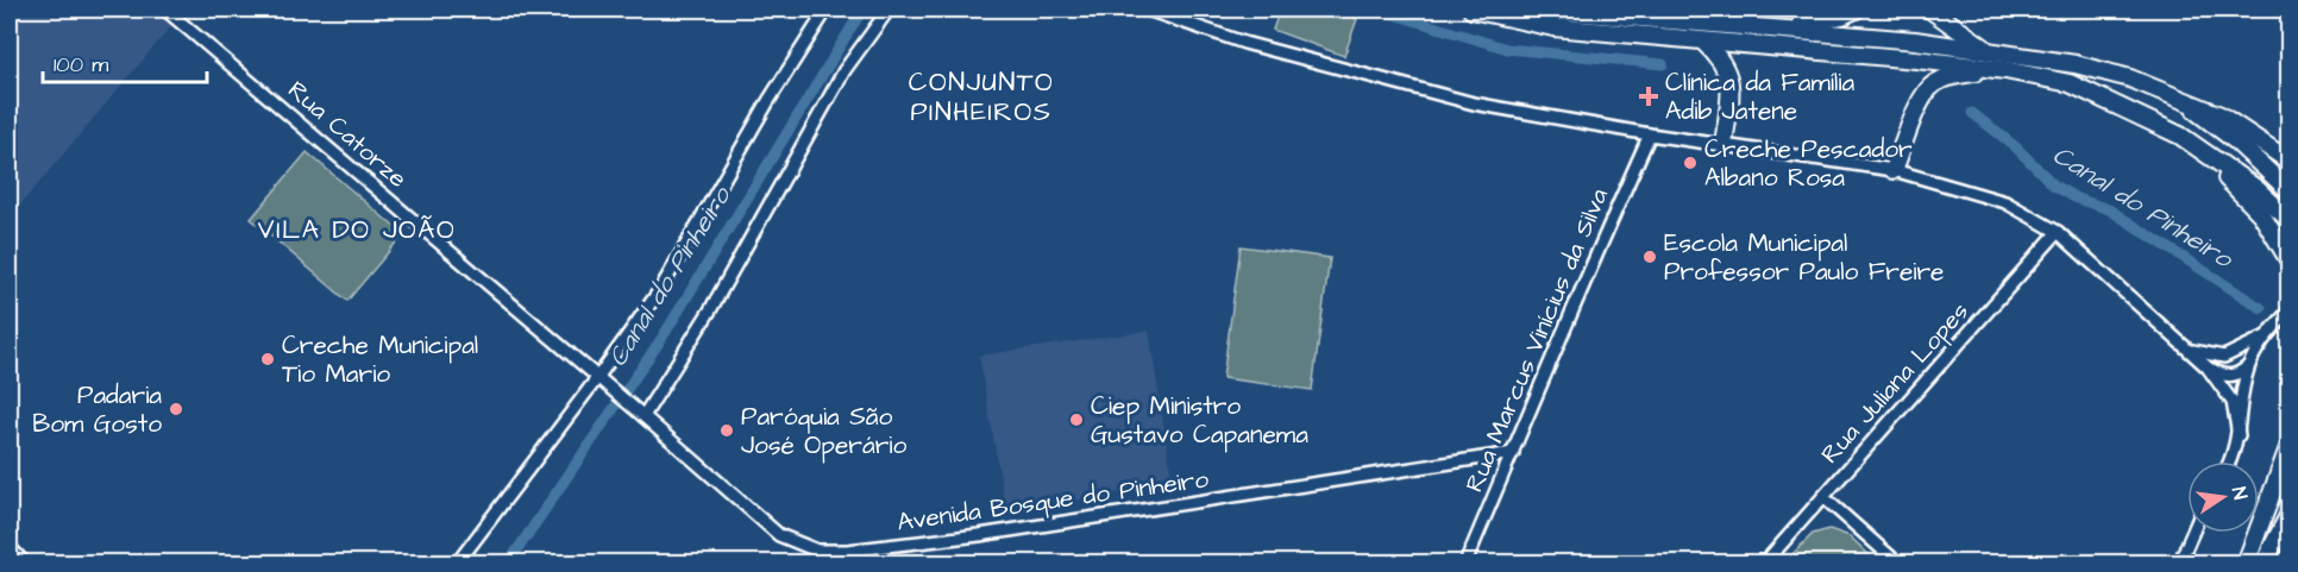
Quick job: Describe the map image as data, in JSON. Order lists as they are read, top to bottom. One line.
{"streets":{"street":["Rua Catorze","Rua Marcus Vinícius da Silva","Rua Juliana Lopes","Avenida Bosque do Pinheiro"]},"crossings":[["Rua Catorze","Avenida Bosque do Pinheiro"],["Rua Marcus Vinícius da Silva","Avenida Bosque do Pinheiro"]],"districts":["CONJUNTO PINHEIROS","VILA DO JOÃO"],"water":["Canal do Pinheiro"],"places":{"health":["Clínica da Família Adib Jatene"],"other":["Creche Pescador Albano Rosa","Escola Municipal Professor Paulo Freire","Creche Municipal Tio Mario","Padaria Bom Gosto","Ciep Ministro Gustavo Capanema","Paróquia São José Operário"]},"scale_bar":"100 m","north":"right"}
